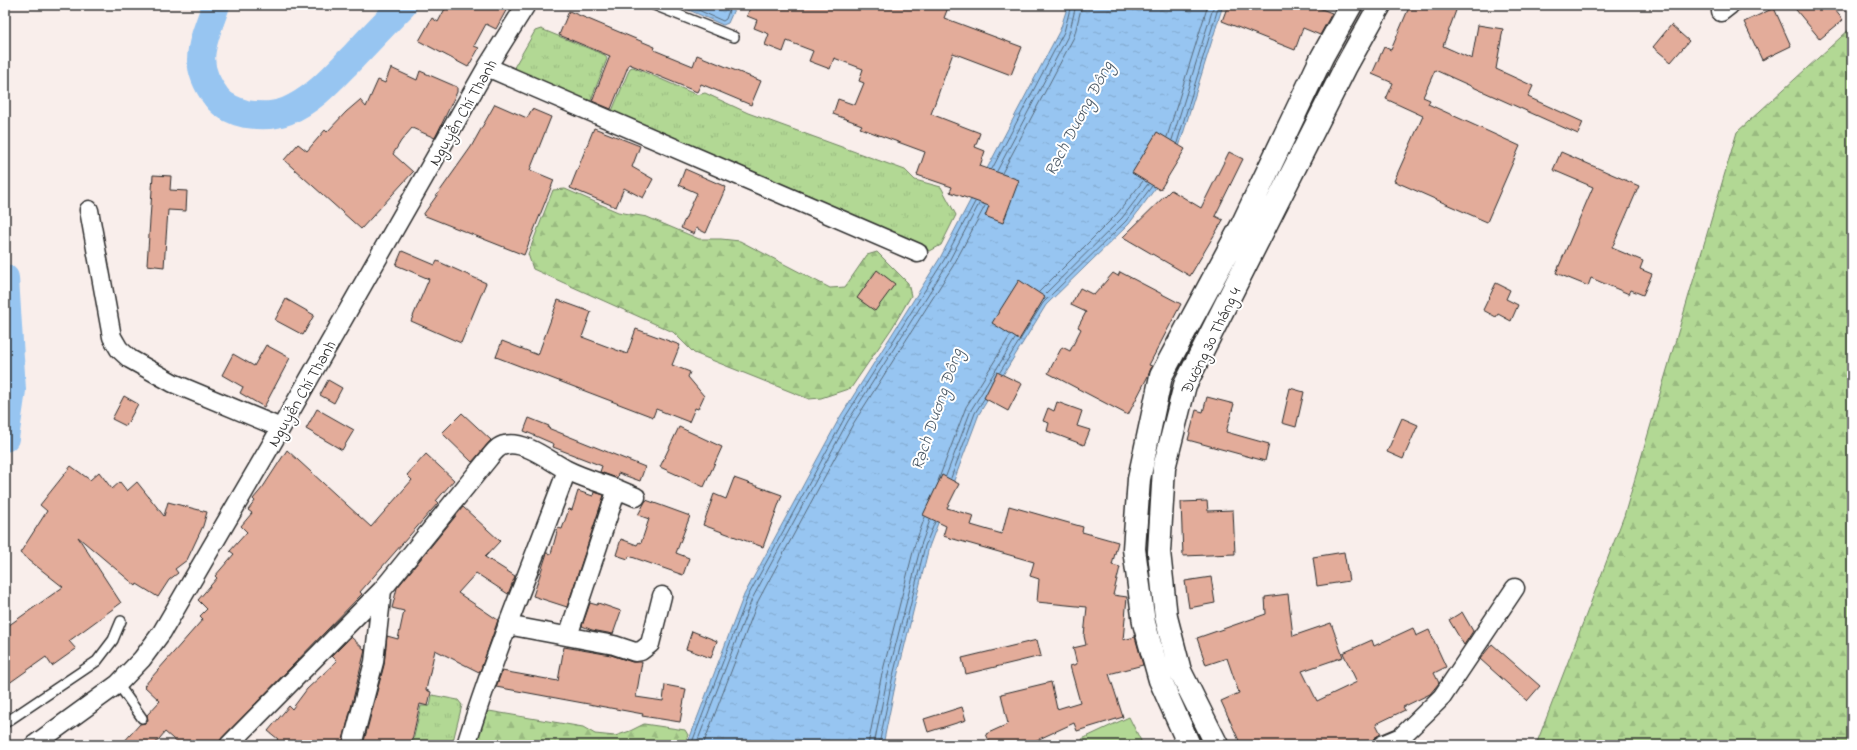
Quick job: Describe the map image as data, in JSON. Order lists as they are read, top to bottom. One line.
{"streets":{"main road":["Đường 30 Tháng 4"],"street":["Nguyễn Chí Thanh"]},"water":["Rạch Dương Đông"]}
